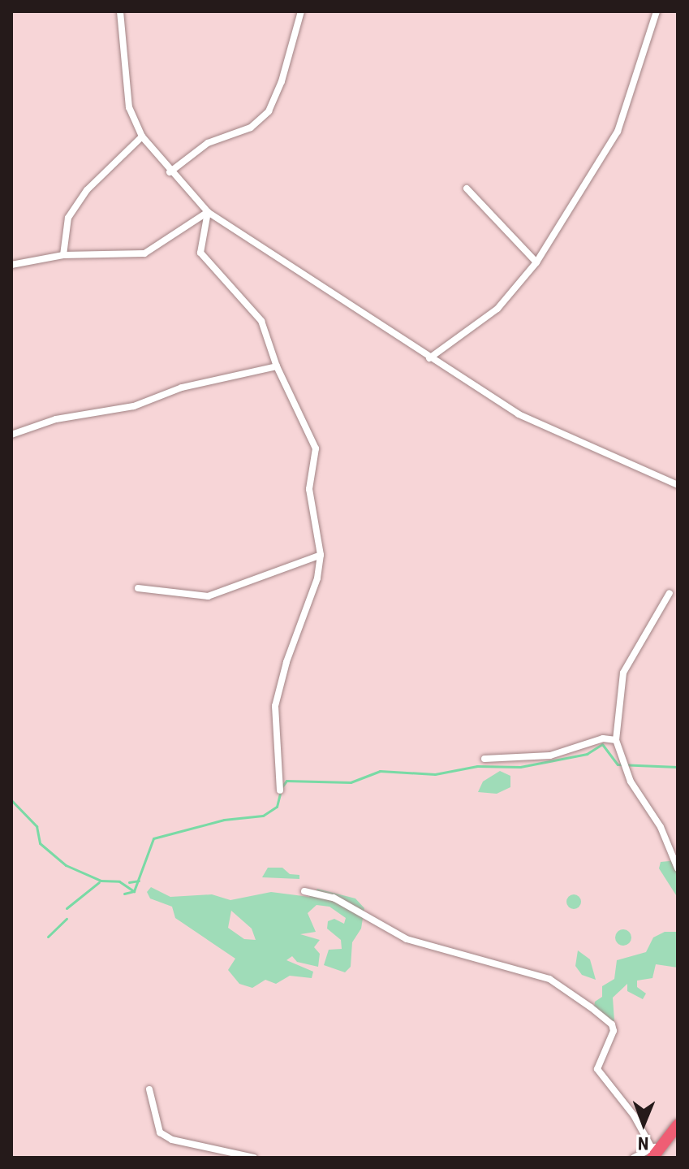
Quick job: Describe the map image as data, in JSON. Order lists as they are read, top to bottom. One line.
{"north":"bottom"}
